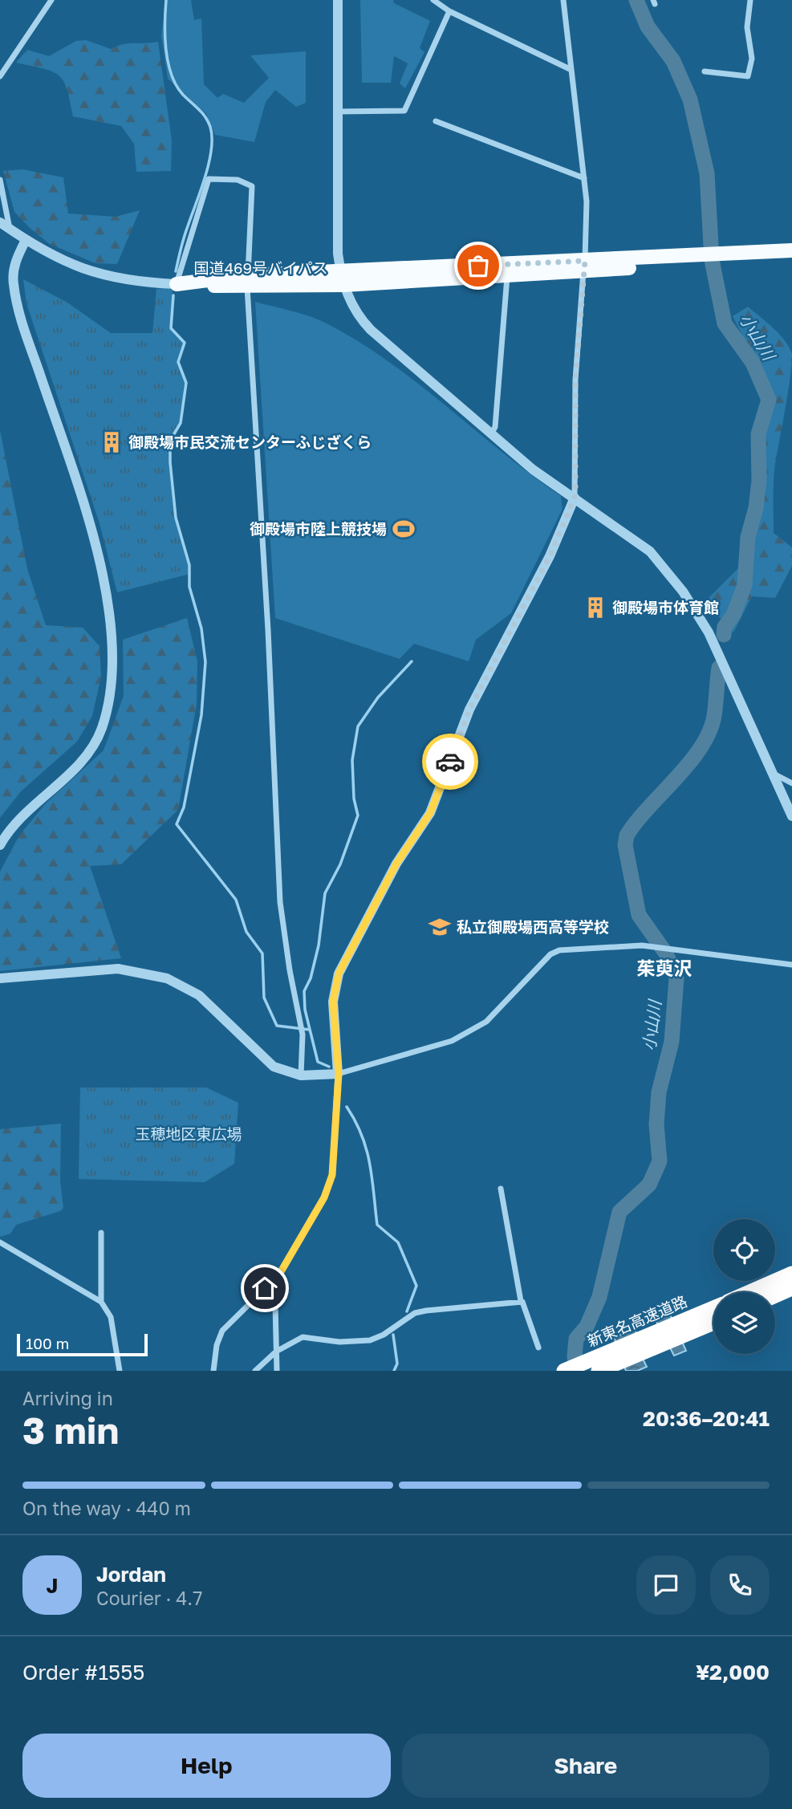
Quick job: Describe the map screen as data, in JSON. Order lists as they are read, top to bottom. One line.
{"streets":{"highway":["国道469号バイパス","新東名高速道路"]},"districts":["茱萸沢"],"water":["小山川"],"parks":["玉穂地区東広場"],"places":{"building":["御殿場市民交流センターふじざくら","御殿場市体育館"],"sports":["御殿場市陸上競技場"],"school or university":["私立御殿場西高等学校"]},"scale_bar":"100 m","page":{"scale":"100 m","heading":["3 min","Arriving in","20:36–20:41"],"panel":["Jordan","Courier · 4.7","Order #1555","¥2,000"],"bar":"On the way · 440 m","round":"J","buttons":["Help","Share"]}}
